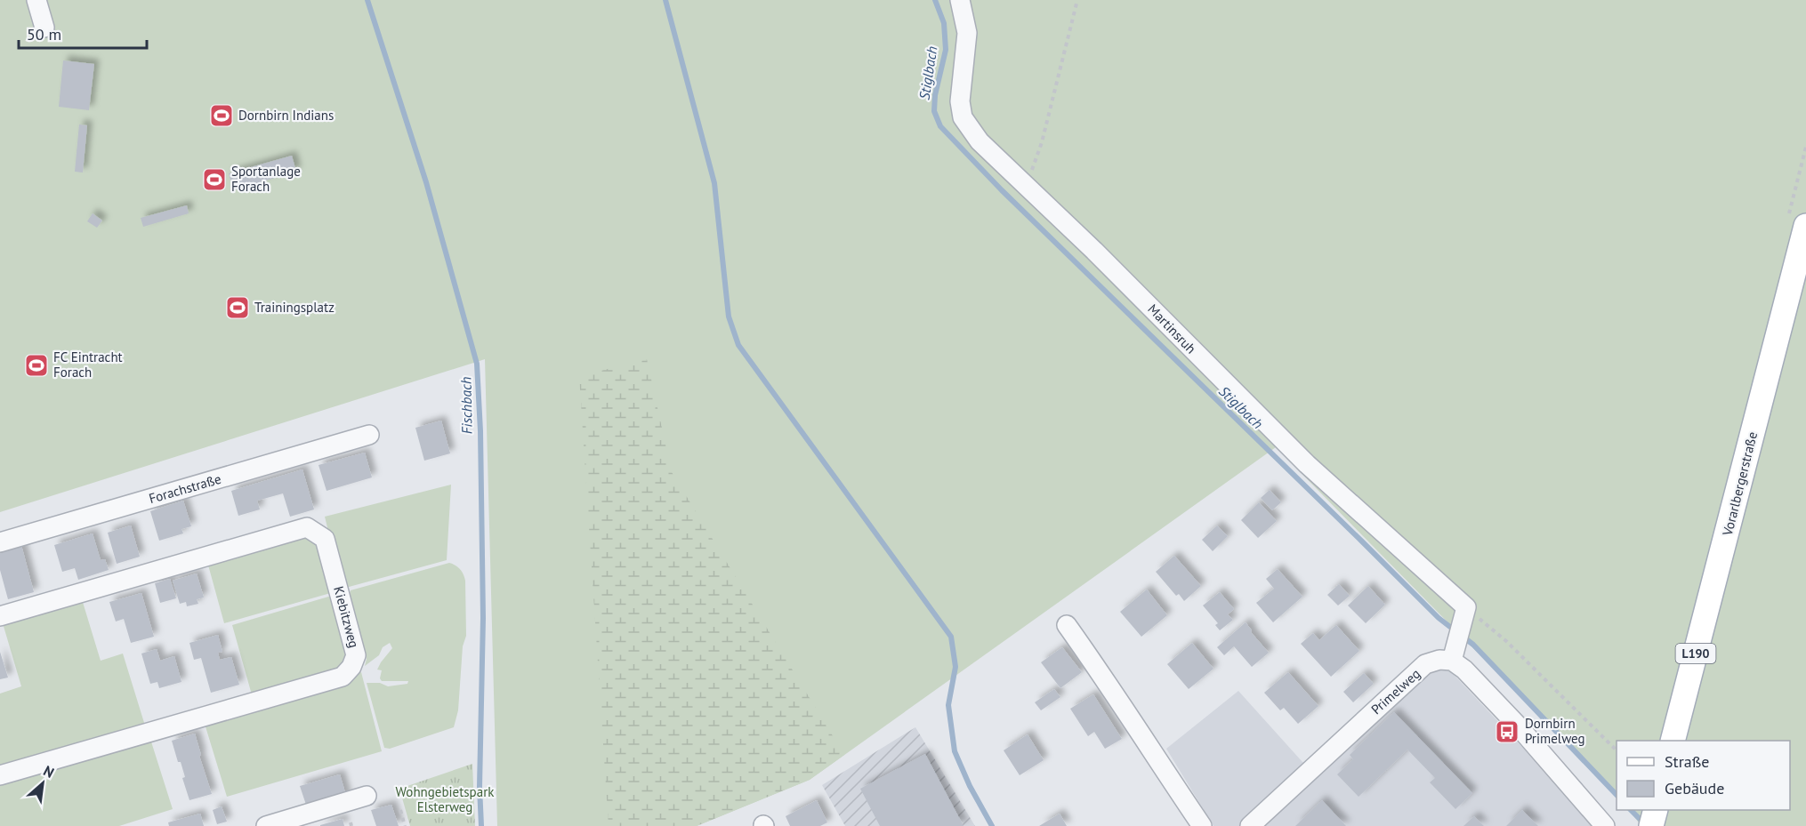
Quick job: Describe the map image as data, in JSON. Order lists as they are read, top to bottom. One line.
{"streets":{"main road":["Vorarlbergerstraße","L190"],"street":["Martinsruh","Forachstraße","Kiebitzweg","Primelweg"]},"water":["Stiglbach","Fischbach"],"parks":["Wohngebietspark Elsterweg"],"places":{"sports":["Dornbirn Indians","Sportanlage Forach","Trainingsplatz","FC Eintracht Forach"],"bus stop":["Dornbirn Primelweg"]},"legend":["Straße","Gebäude"],"scale_bar":"50 m","north":"top right"}
